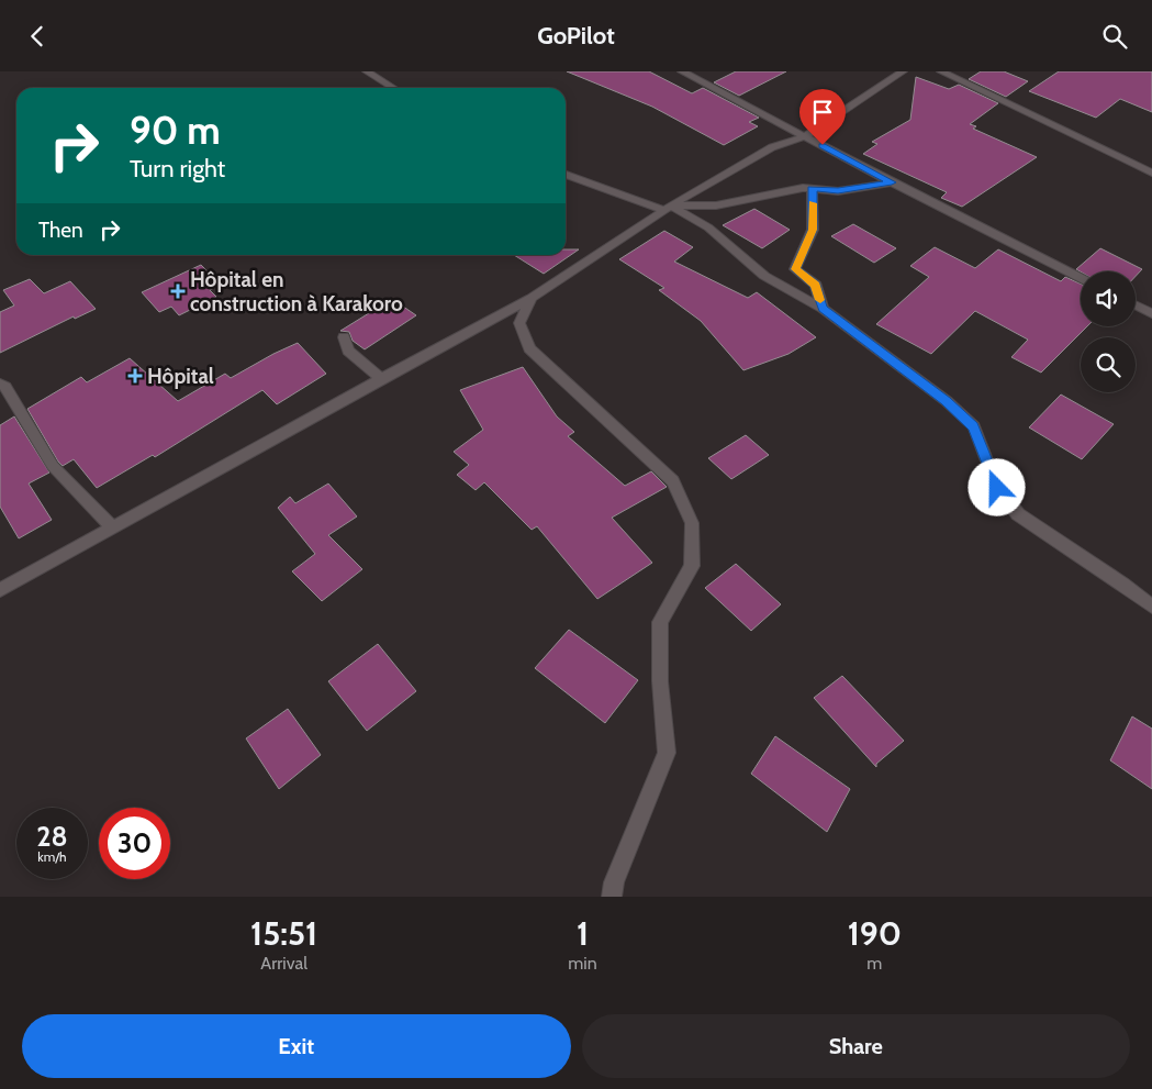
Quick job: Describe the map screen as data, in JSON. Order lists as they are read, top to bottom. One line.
{"places":{"health":["Hôpital en construction à Karakoro","Hôpital"]},"page":{"header":"GoPilot","turn":["90 m","Turn right"],"then":"Then","speed":"28 km/h","limit":"30","eta":["15:51","Arrival","1","min","190","m"],"buttons":["Exit","Share"]}}
